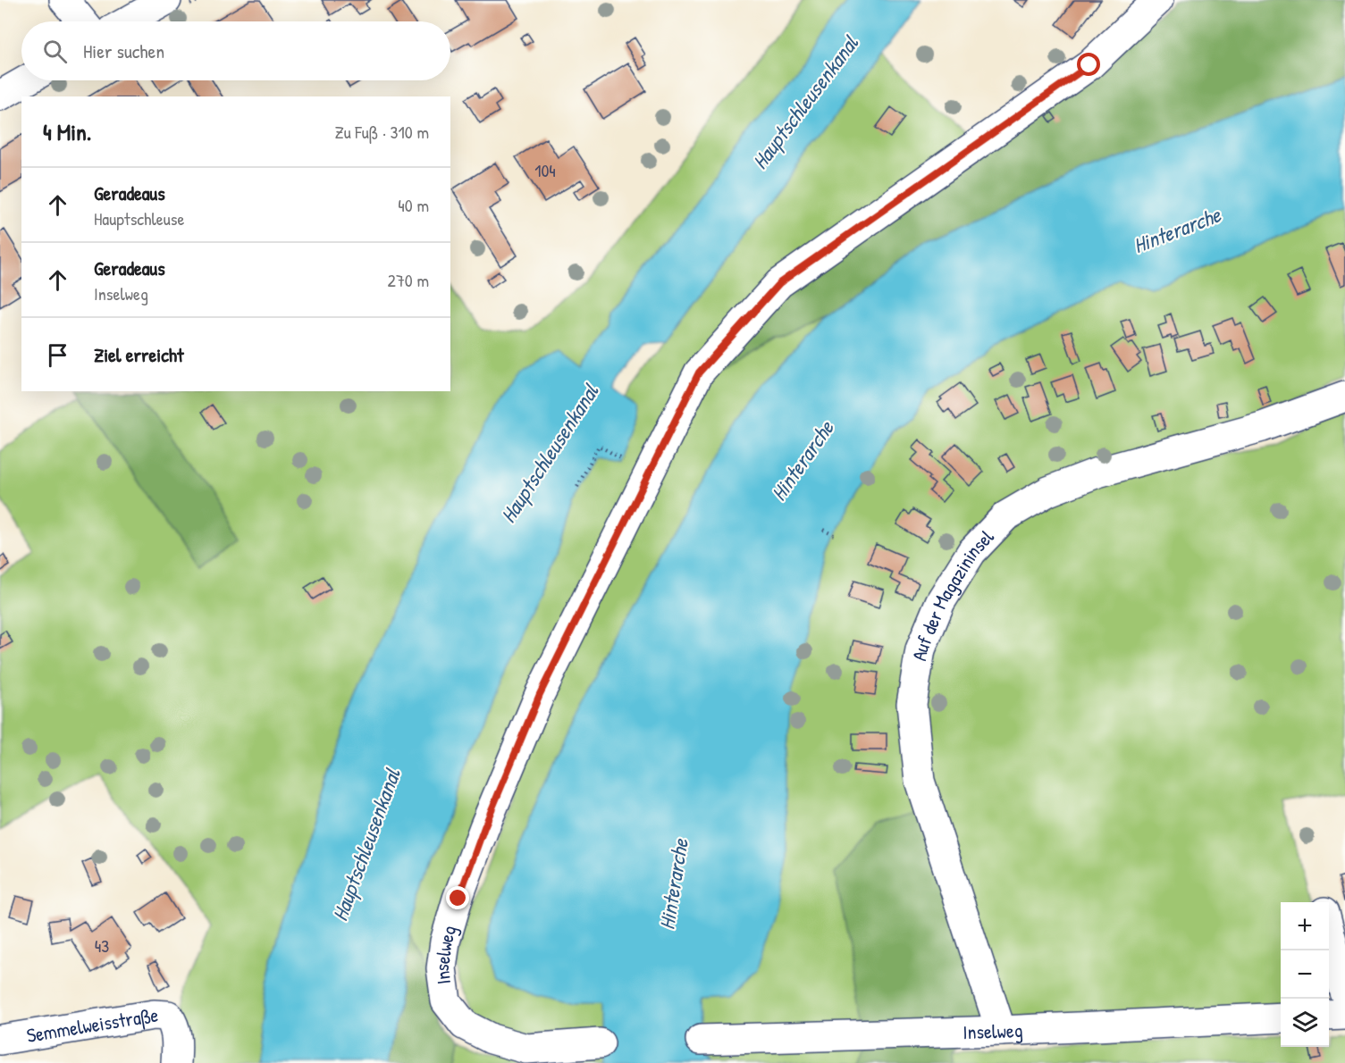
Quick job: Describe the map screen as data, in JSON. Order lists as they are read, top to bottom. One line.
{"streets":{"street":["Auf der Magazininsel","Inselweg","Semmelweisstraße"]},"crossings":[["Auf der Magazininsel","Inselweg"]],"water":["Hauptschleusenkanal","Hinterarche"],"house_numbers":["104","43"],"page":{"search":"Hier suchen","heading":["4 Min.","Zu Fuß · 310 m"],"list":[["Geradeaus","Hauptschleuse","40 m"],["Geradeaus","Inselweg","270 m"],"Ziel erreicht"],"map_buttons":["+","−"]}}
